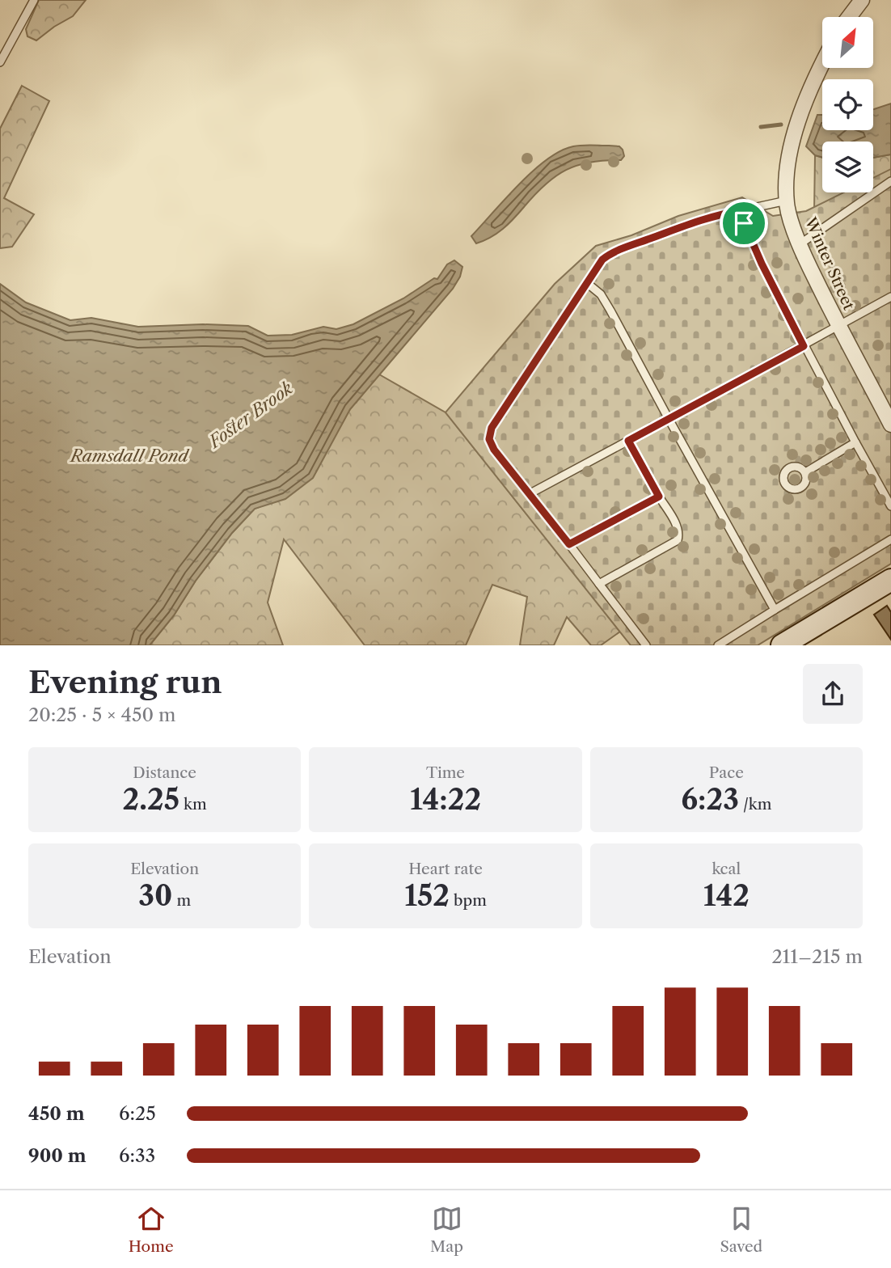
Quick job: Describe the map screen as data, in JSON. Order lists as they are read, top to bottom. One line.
{"streets":{"street":["Winter Street"]},"water":["Foster Brook","Ramsdall Pond"],"north":"top right","page":{"heading":["Evening run","20:25 · 5 × 450 m"],"stats":[["Distance","2.25 km"],["Time","14:22"],["Pace","6:23 /km"],["Elevation","30 m"],["Heart rate","152 bpm"],["kcal","142"]],"chart":["Elevation","211–215 m"],"list":[{"name":"450 m","note":"6:25"},{"name":"900 m","note":"6:33"}],"tabs":["Home","Map","Saved"]}}
